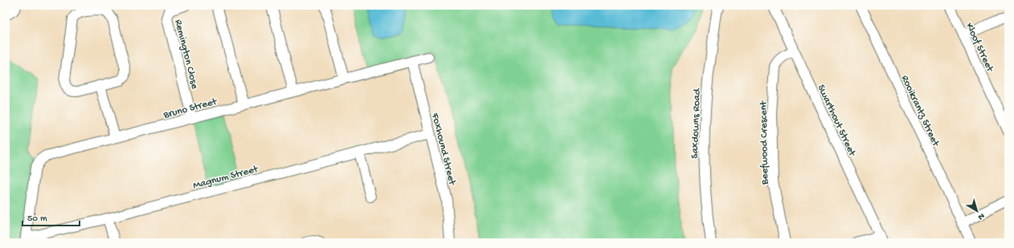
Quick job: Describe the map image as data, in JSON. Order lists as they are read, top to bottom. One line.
{"streets":{"street":["Kloof Street","Remington Close","Bruno Street","Rooikrantz Street","Swarthout Street","Saxdowns Road","Beefwood Crescent","Foxhound Street","Magnum Street"]},"crossings":[["Remington Close","Bruno Street"],["Bruno Street","Foxhound Street"],["Bruno Street","Magnum Street"],["Swarthout Street","Beefwood Crescent"],["Foxhound Street","Magnum Street"]],"scale_bar":"50 m","north":"bottom right"}
